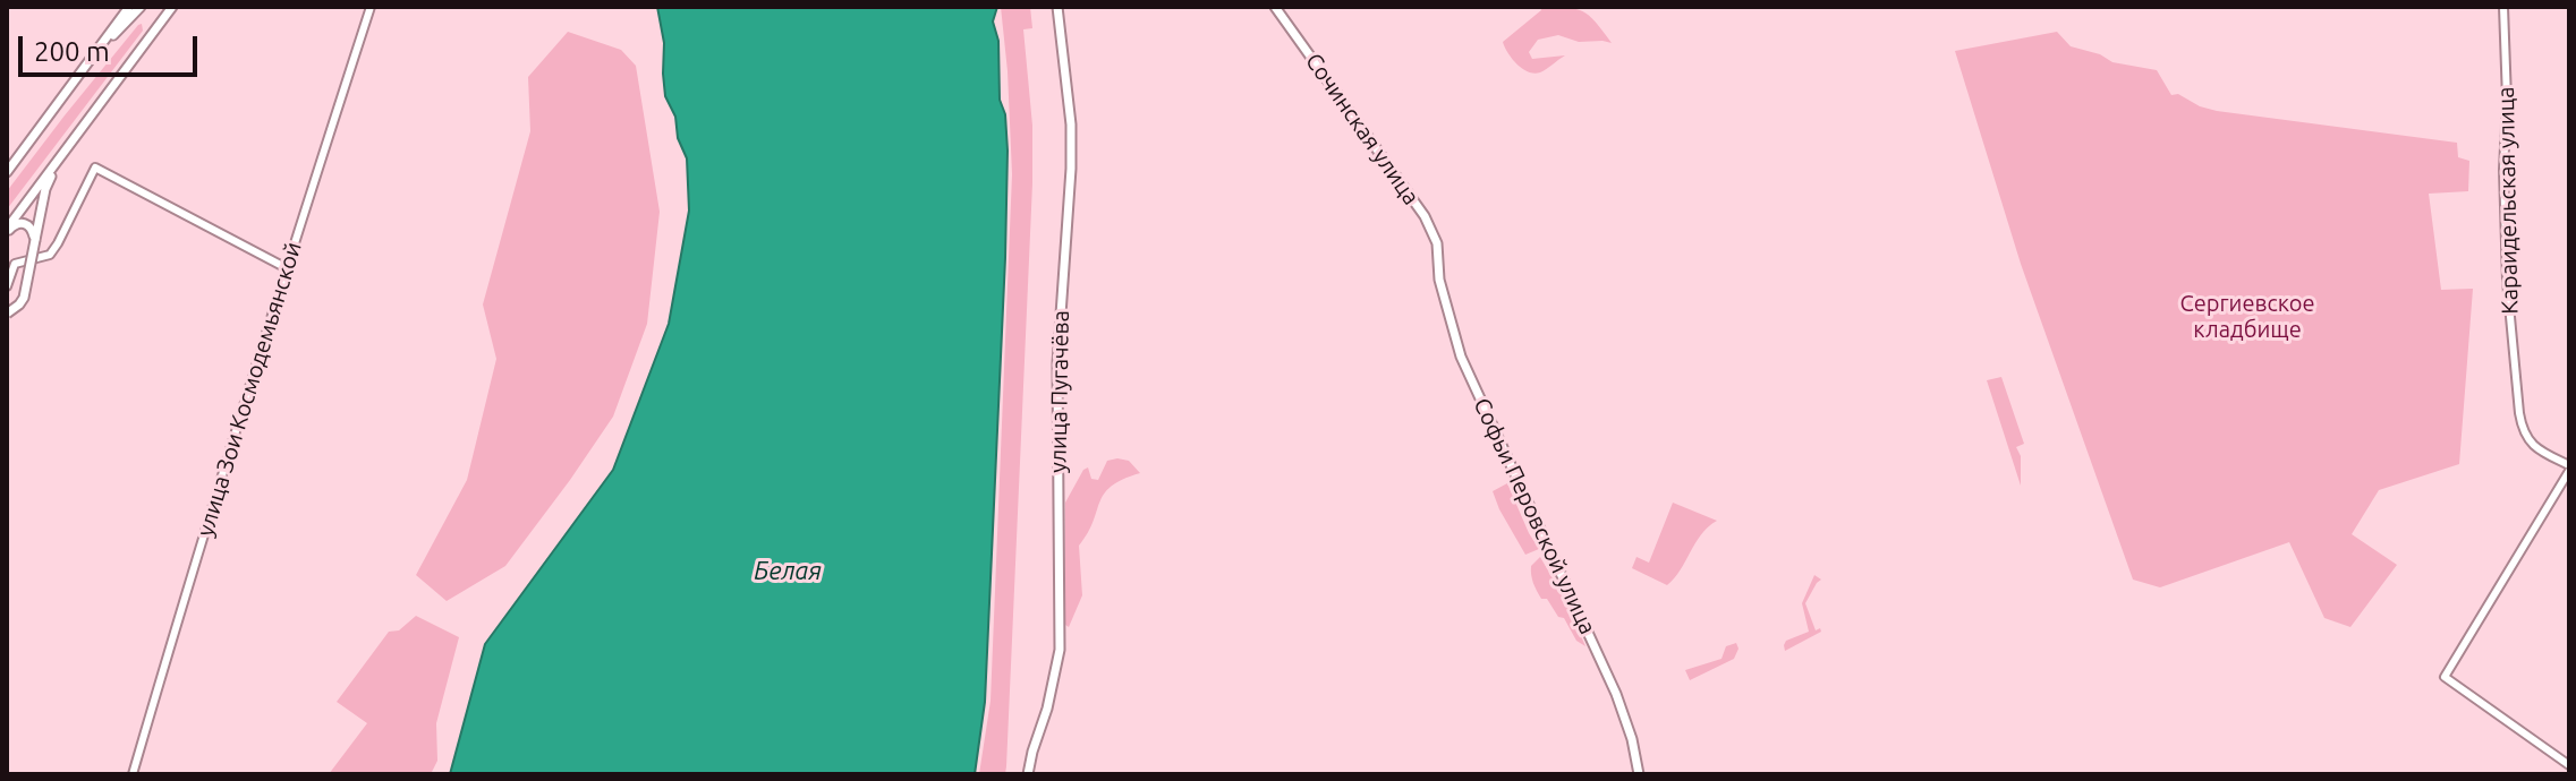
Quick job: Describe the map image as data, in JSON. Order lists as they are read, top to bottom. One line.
{"streets":{"main road":["Сочинская улица","улица Пугачёва","Софьи Перовской улица"],"street":["Караидельская улица","улица Зои Космодемьянской"]},"crossings":[["Сочинская улица","Софьи Перовской улица"]],"water":["Белая"],"parks":["Сергиевское кладбище"],"scale_bar":"200 m"}
